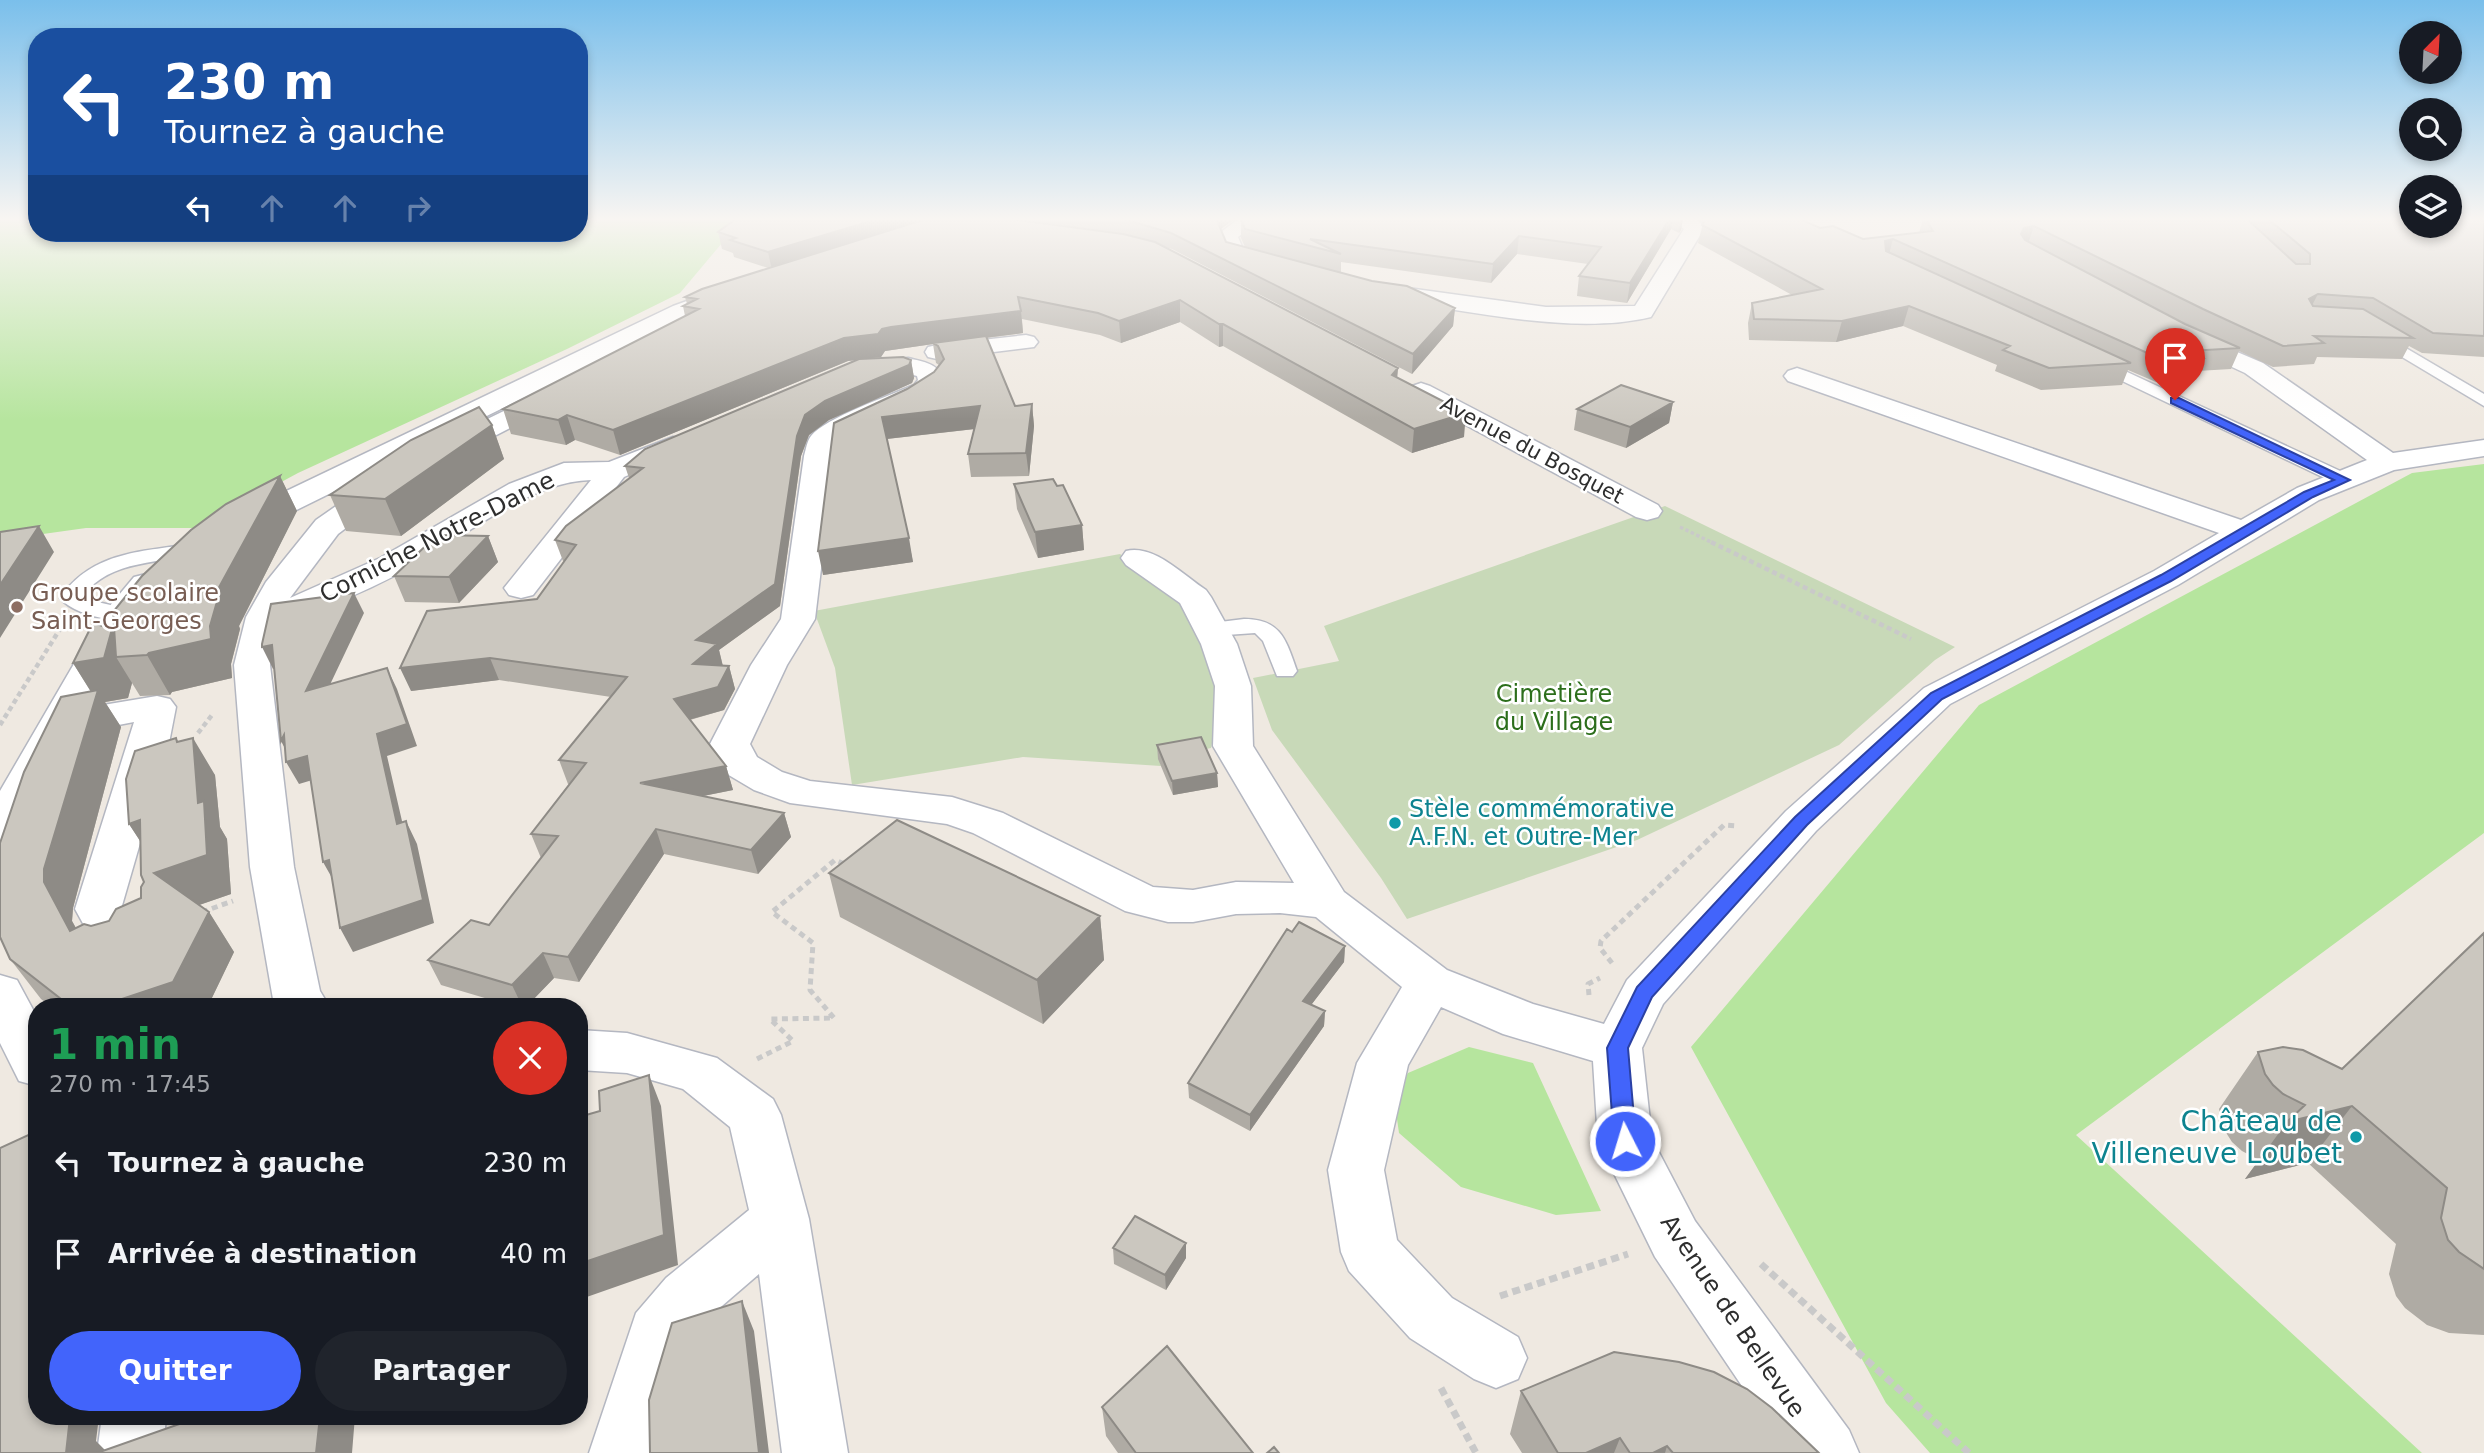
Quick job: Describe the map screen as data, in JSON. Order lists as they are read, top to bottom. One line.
{"streets":{"street":["Avenue du Bosquet","Corniche Notre-Dame","Avenue de Bellevue"]},"parks":["Cimetière du Village"],"places":["Groupe scolaire Saint-Georges","Stèle commémorative A.F.N. et Outre-Mer","Château de Villeneuve Loubet"],"north":"top right","page":{"turn":["230 m","Tournez à gauche"],"heading":["1 min","270 m · 17:45"],"list":[{"name":"Tournez à gauche","value":"230 m"},{"name":"Arrivée à destination","value":"40 m"}],"buttons":["Quitter","Partager"]}}
